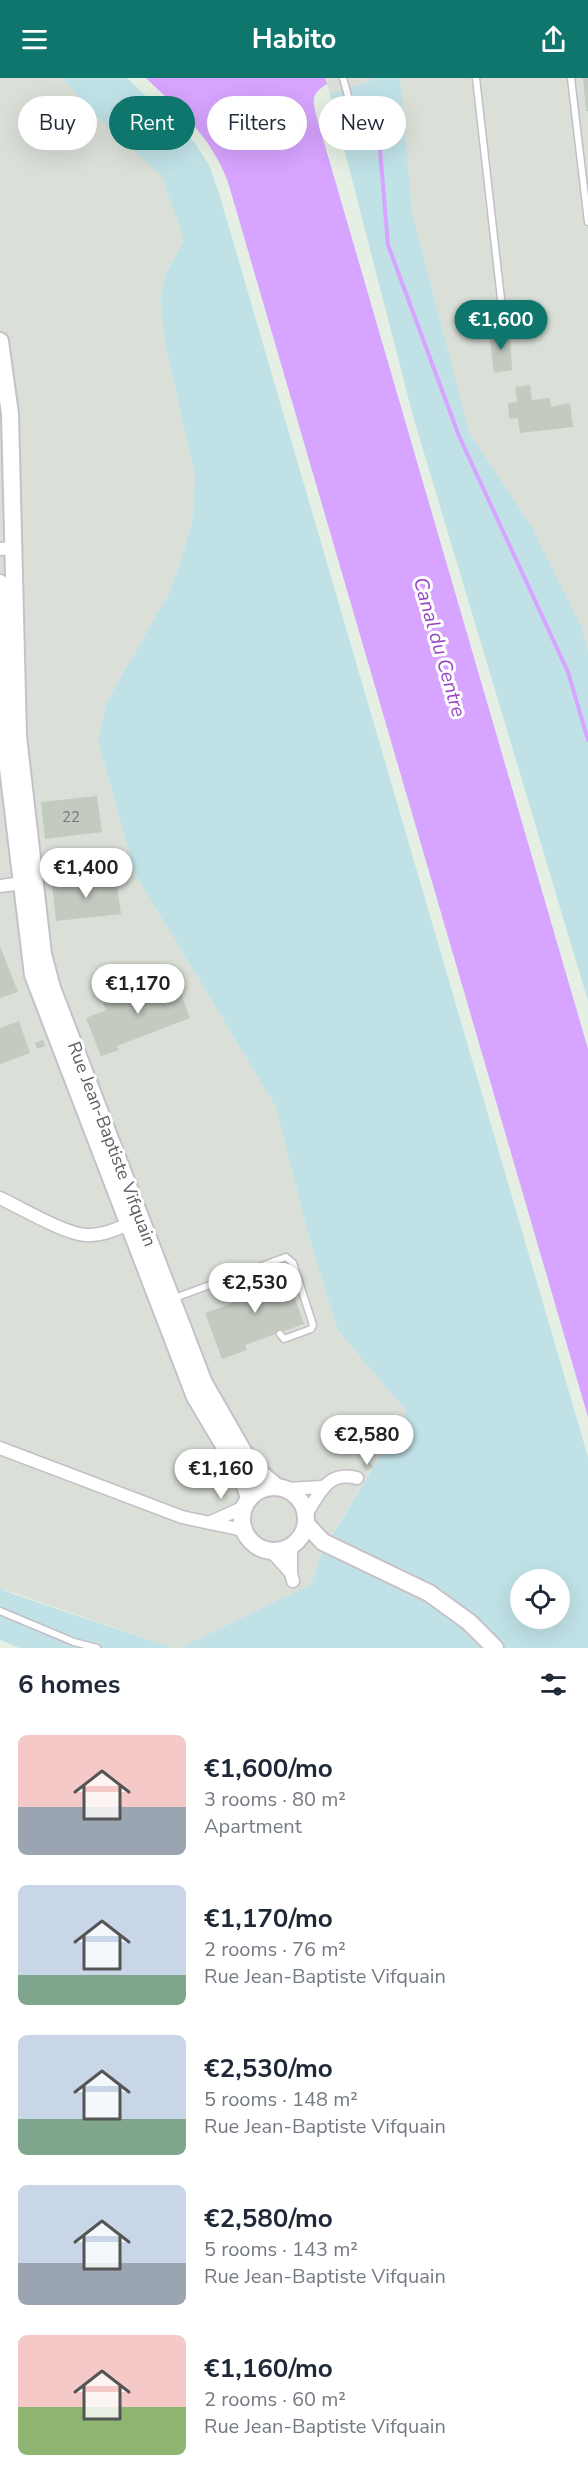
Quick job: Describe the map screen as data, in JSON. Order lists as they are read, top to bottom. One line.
{"streets":{"street":["Rue Jean-Baptiste Vifquain"]},"water":["Canal du Centre"],"house_numbers":["22"],"page":{"header":"Habito","chip":["Buy","Rent","Filters","New"],"price":["€1,600","€1,400","€1,170","€2,530","€2,580","€1,160"],"heading":"6 homes","list":[{"name":"€1,600/mo","note":"3 rooms · 80 m² · Apartment"},{"name":"€1,170/mo","note":"2 rooms · 76 m² · Rue Jean-Baptiste Vifquain"},{"name":"€2,530/mo","note":"5 rooms · 148 m² · Rue Jean-Baptiste Vifquain"},{"name":"€2,580/mo","note":"5 rooms · 143 m² · Rue Jean-Baptiste Vifquain"},{"name":"€1,160/mo","note":"2 rooms · 60 m² · Rue Jean-Baptiste Vifquain"}]}}
